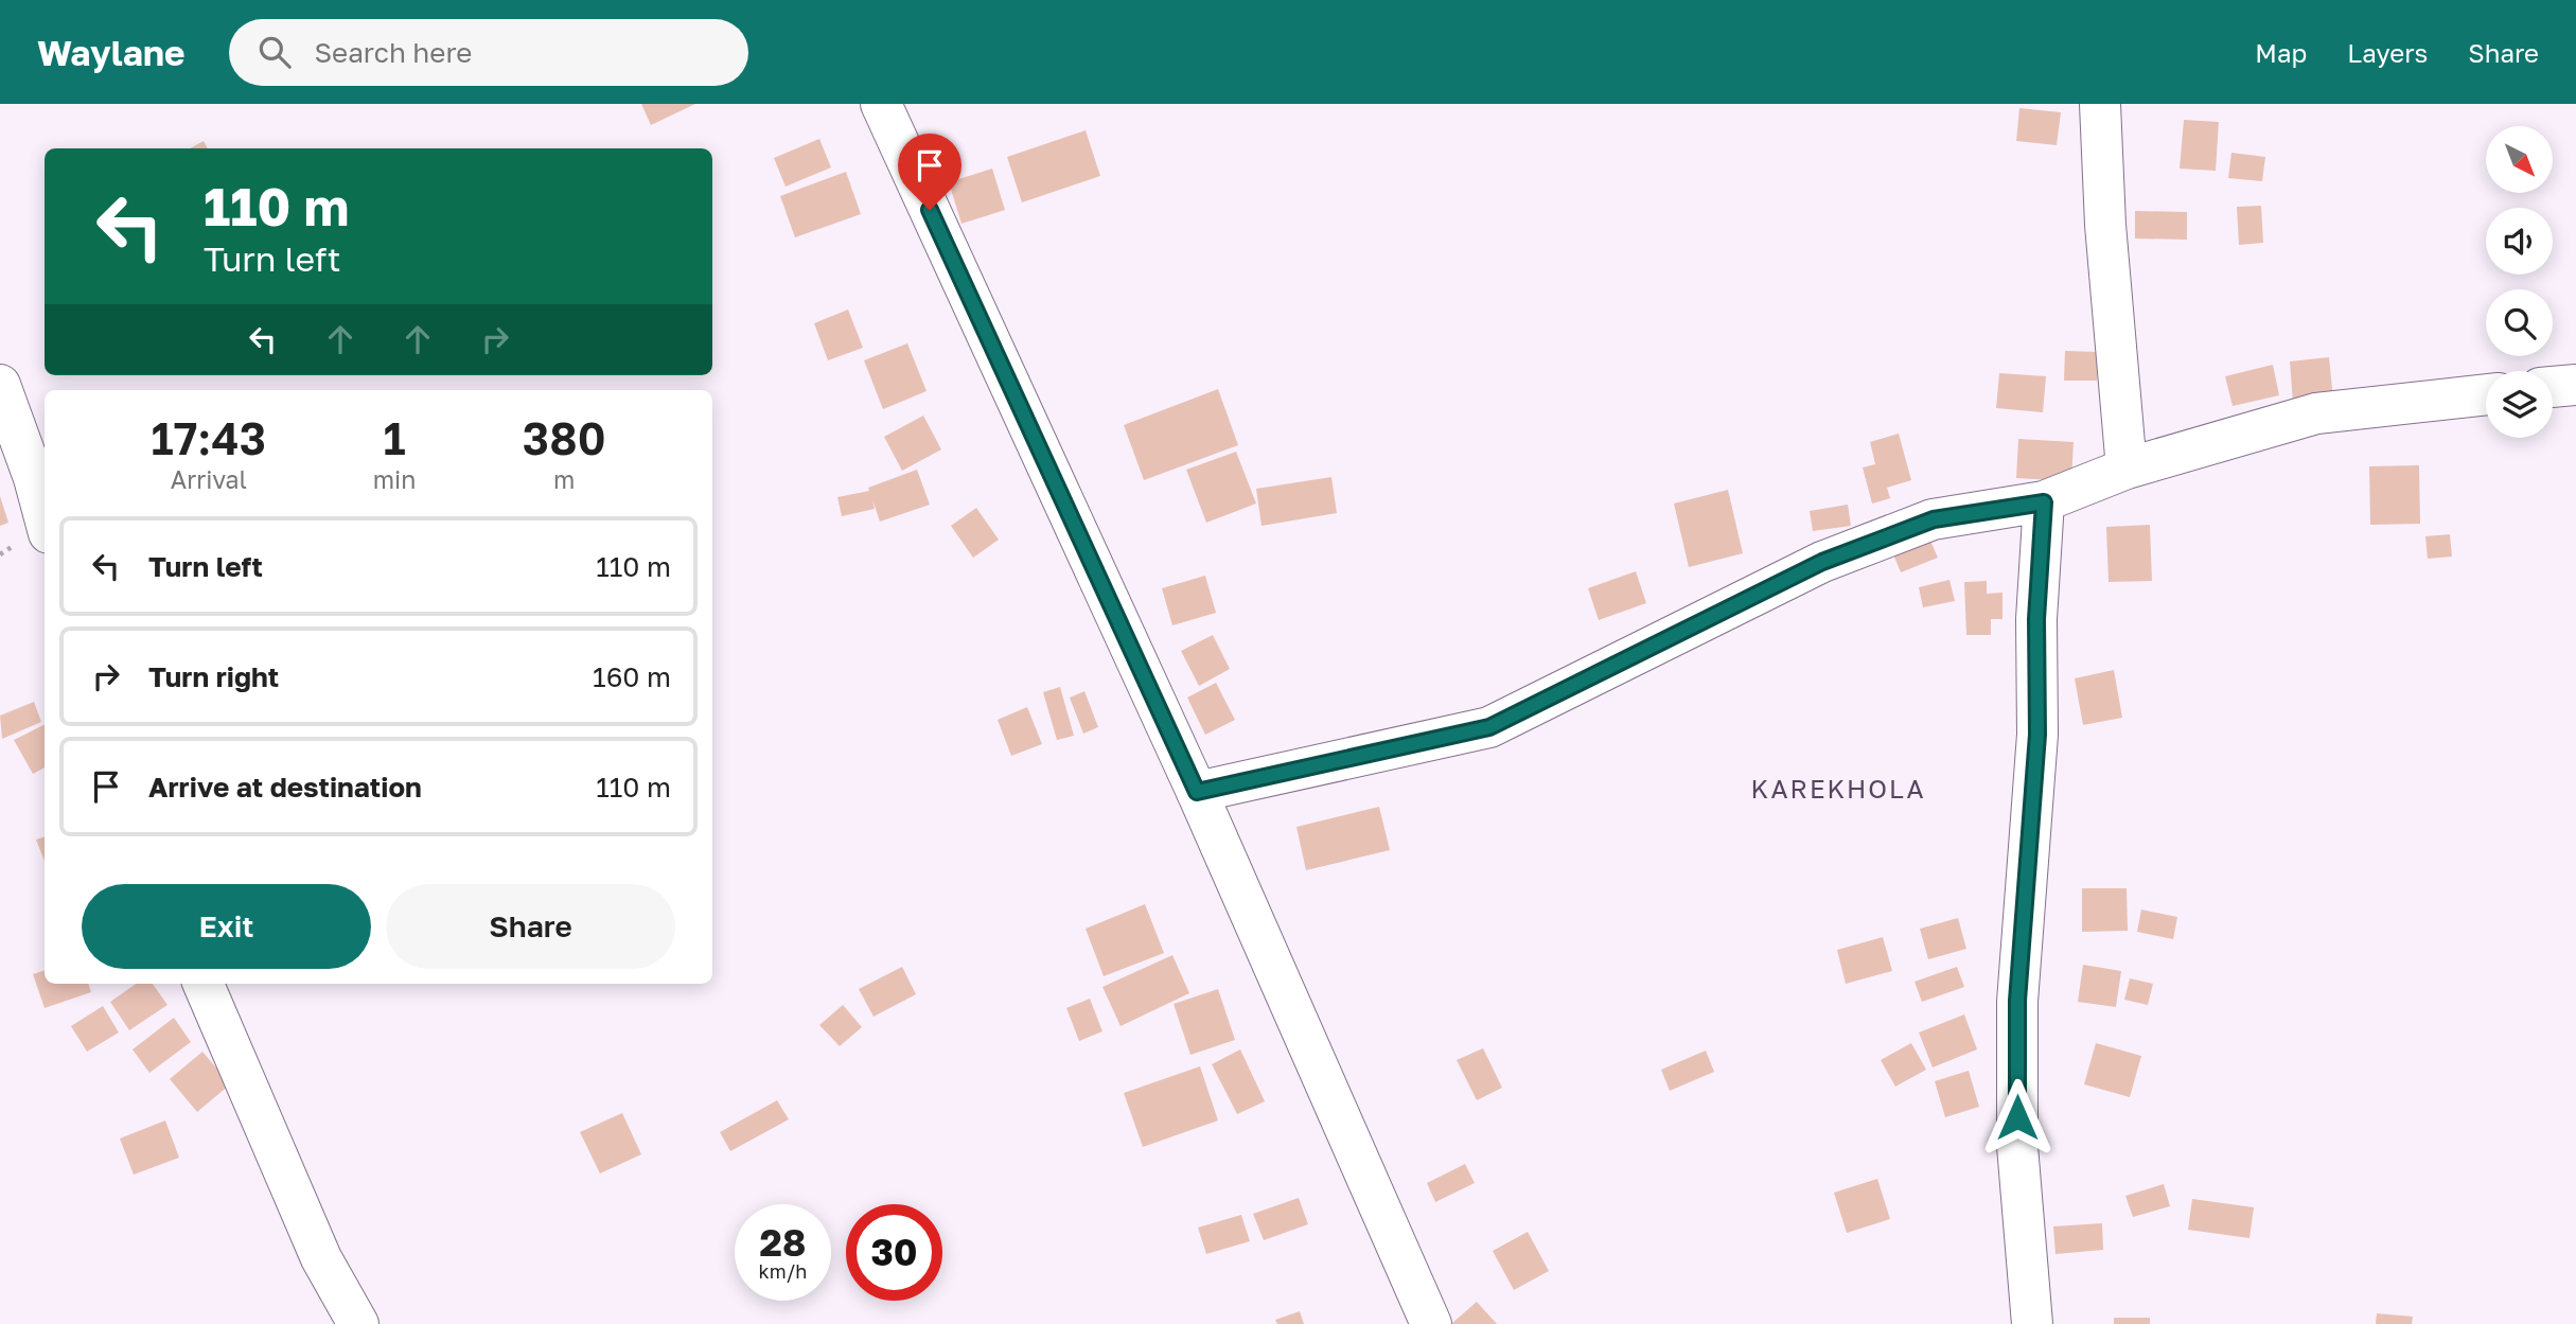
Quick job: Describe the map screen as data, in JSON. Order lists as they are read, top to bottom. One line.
{"districts":["KAREKHOLA"],"north":"bottom right","page":{"header":"Waylane","search":"Search here","nav":["Map","Layers","Share"],"turn":["110 m","Turn left"],"eta":["17:43","Arrival","1","min","380","m"],"list":[{"name":"Turn left","value":"110 m"},{"name":"Turn right","value":"160 m"},{"name":"Arrive at destination","value":"110 m"}],"buttons":["Exit","Share"],"speed":"28 km/h","limit":"30"}}
